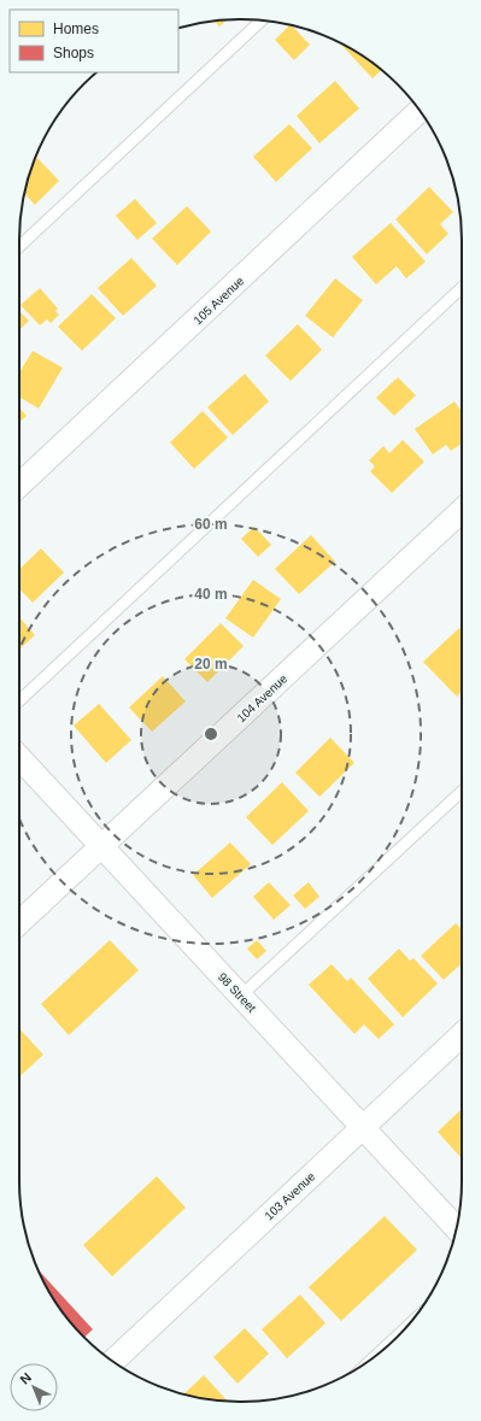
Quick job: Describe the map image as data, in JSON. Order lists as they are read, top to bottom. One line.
{"streets":{"street":["105 Avenue","104 Avenue","98 Street","103 Avenue"]},"crossings":[["104 Avenue","98 Street"],["98 Street","103 Avenue"]],"legend":["Homes","Shops"],"north":"top left","rings":["60 m","40 m","20 m"]}
